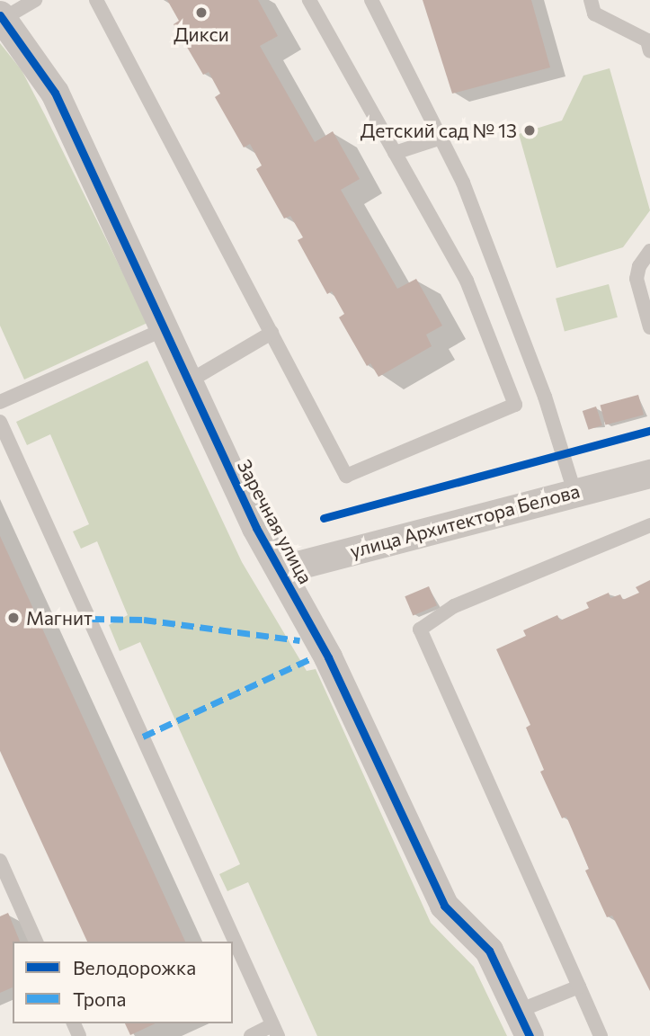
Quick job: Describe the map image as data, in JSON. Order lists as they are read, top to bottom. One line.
{"streets":{"street":["улица Архитектора Белова","Заречная улица"]},"crossings":[["улица Архитектора Белова","Заречная улица"]],"places":["Дикси","Детский сад № 13","Магнит"],"legend":["Велодорожка","Тропа"]}
